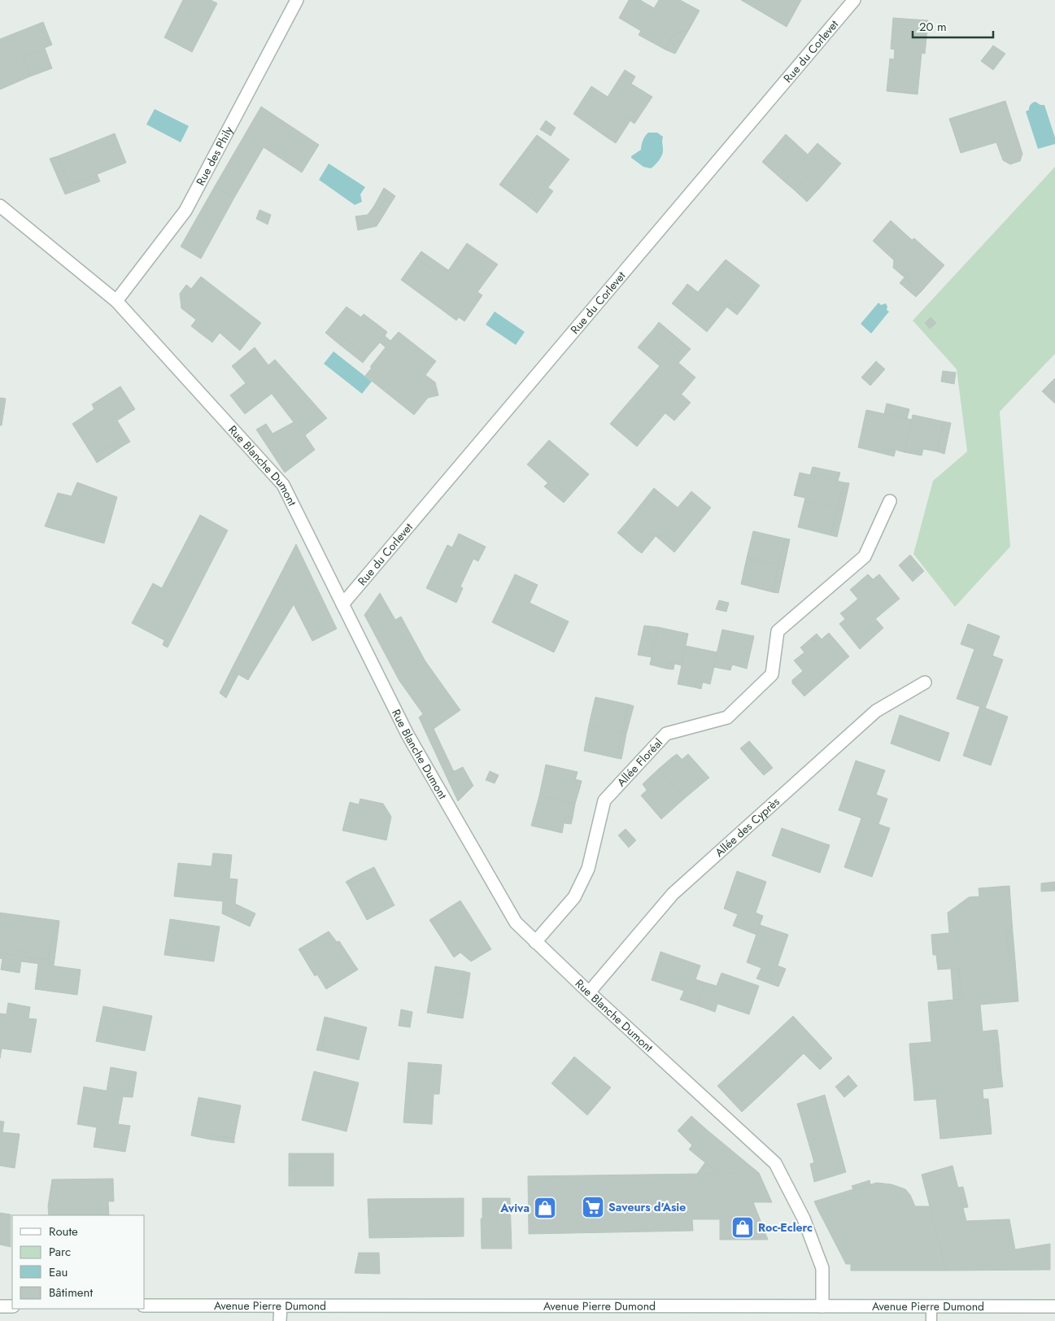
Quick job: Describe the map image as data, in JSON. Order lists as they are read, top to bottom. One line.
{"streets":{"street":["Rue du Corlevet","Rue des Phily","Rue Blanche Dumont","Allée Floréal","Allée des Cyprès","Avenue Pierre Dumond"]},"crossings":[["Rue du Corlevet","Rue Blanche Dumont"],["Rue des Phily","Rue Blanche Dumont"],["Rue Blanche Dumont","Allée Floréal"],["Rue Blanche Dumont","Allée des Cyprès"],["Rue Blanche Dumont","Avenue Pierre Dumond"]],"places":{"supermarket":["Saveurs d'Asie"],"shop":["Aviva","Roc-Eclerc"]},"legend":["Route","Parc","Eau","Bâtiment"],"scale_bar":"20 m"}
